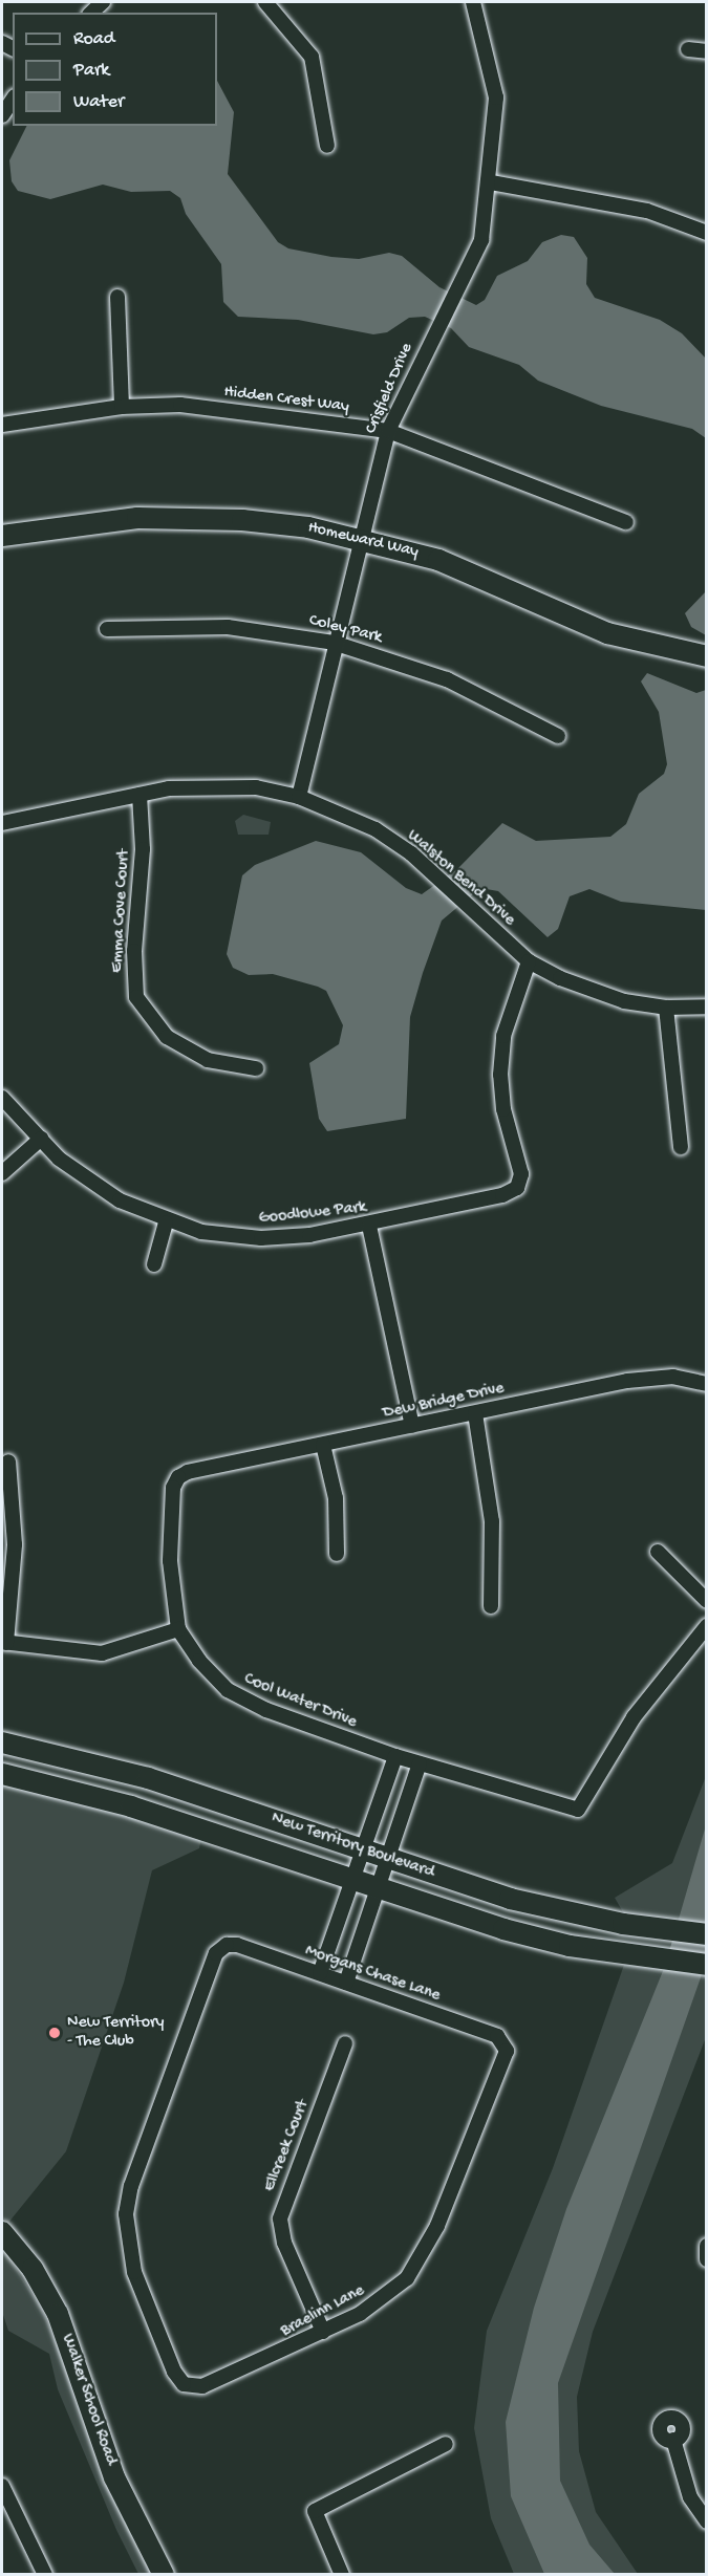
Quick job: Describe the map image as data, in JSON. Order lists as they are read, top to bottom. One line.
{"streets":{"main road":["Homeward Way","New Territory Boulevard","Walker School Road"],"street":["Crisfield Drive","Hidden Crest Way","Coley Park","Walston Bend Drive","Emma Cove Court","Goodlowe Park","Dew Bridge Drive","Cool Water Drive","Morgans Chase Lane","Ellcreek Court","Braelinn Lane"]},"crossings":[["Crisfield Drive","Hidden Crest Way"],["Crisfield Drive","Homeward Way"],["Crisfield Drive","Coley Park"],["Crisfield Drive","Walston Bend Drive"],["Walston Bend Drive","Emma Cove Court"],["Walston Bend Drive","Goodlowe Park"],["Dew Bridge Drive","Cool Water Drive"],["Morgans Chase Lane","Braelinn Lane"],["Ellcreek Court","Braelinn Lane"]],"places":["New Territory - The Club"],"legend":["Road","Park","Water"]}
